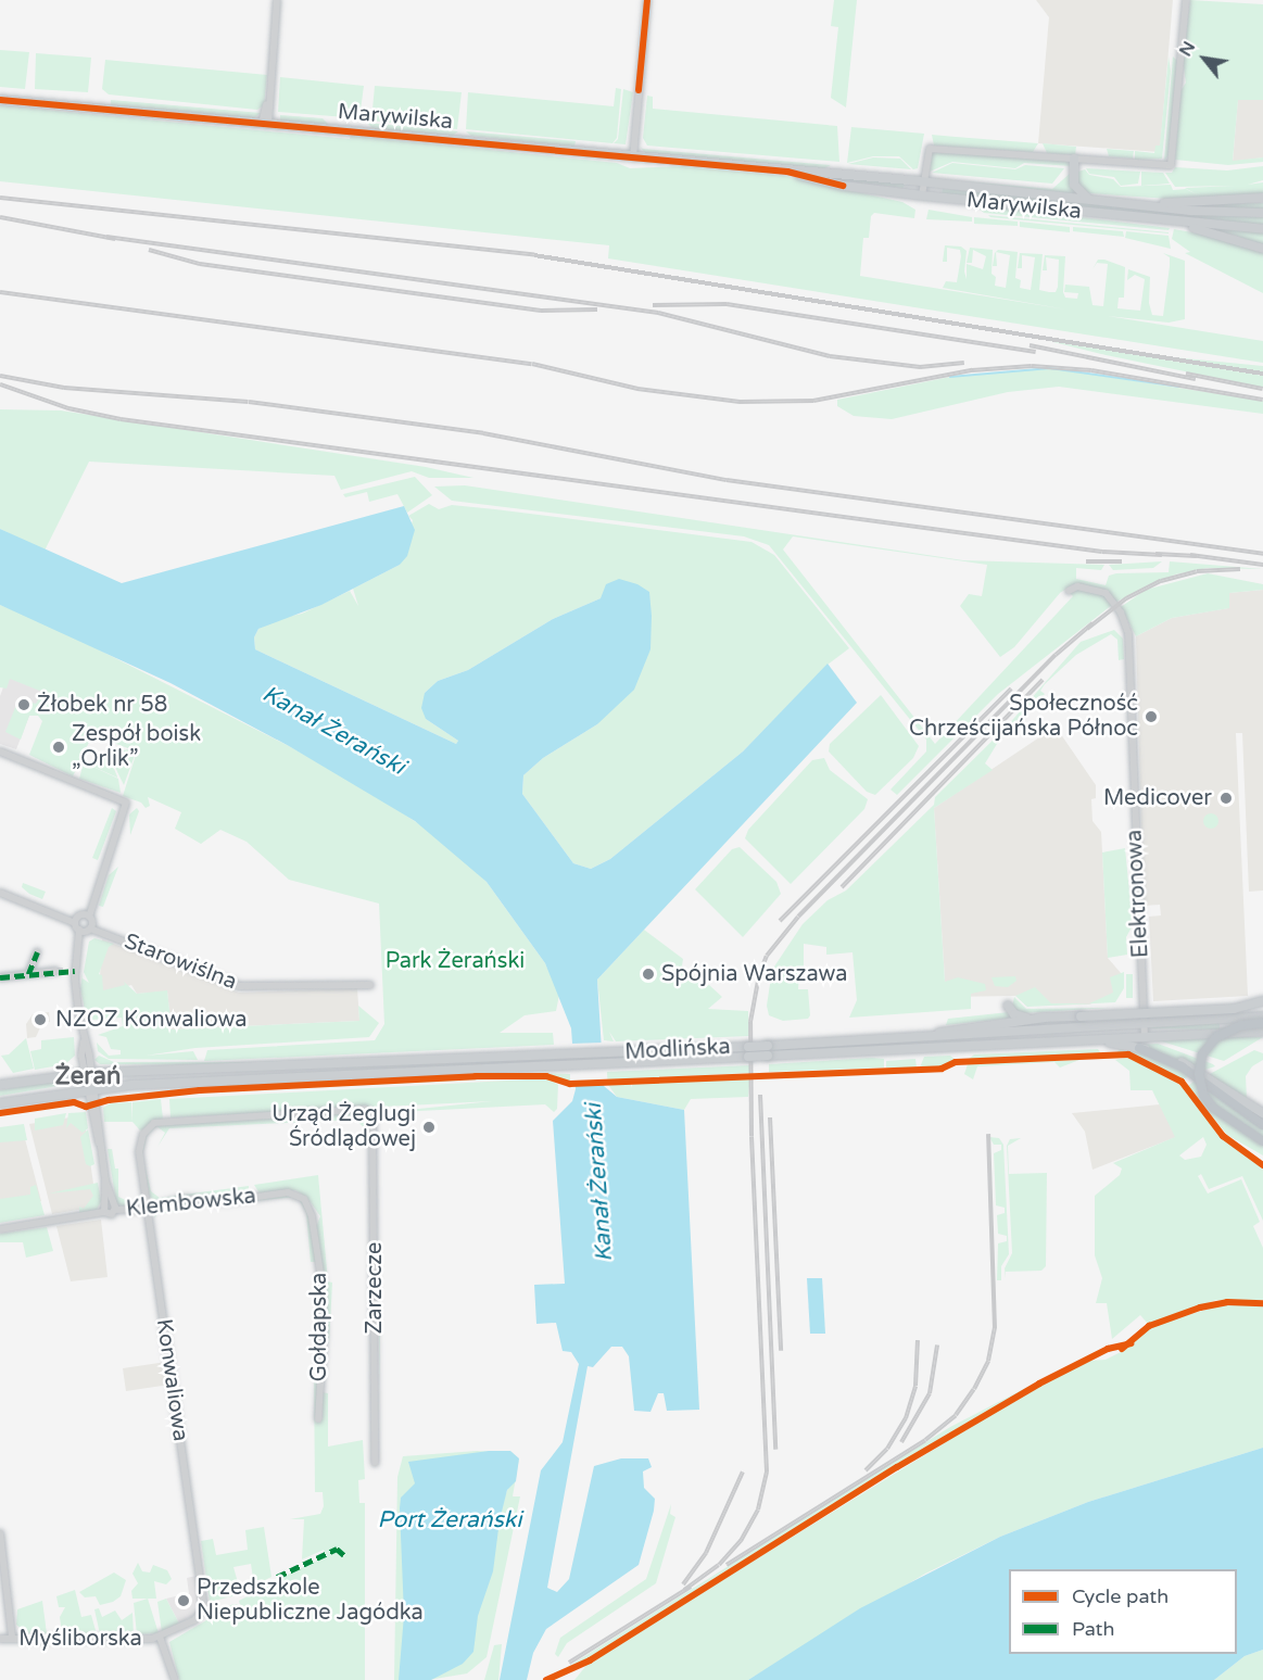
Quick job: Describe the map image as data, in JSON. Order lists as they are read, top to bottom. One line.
{"streets":{"main road":["Marywilska","Modlińska"],"street":["Elektronowa","Starowiślna","Klembowska","Zarzecze","Gołdapska","Konwaliowa","Myśliborska"]},"crossings":[["Elektronowa","Modlińska"],["Klembowska","Gołdapska"],["Klembowska","Konwaliowa"],["Zarzecze","Konwaliowa"],["Konwaliowa","Myśliborska"]],"districts":["Żerań"],"water":["Kanał Żerański","Port Żerański"],"parks":["Park Żerański"],"places":["Żłobek nr 58","Społeczność Chrześcijańska Północ","Zespół boisk „Orlik”","Medicover","Spójnia Warszawa","NZOZ Konwaliowa","Urząd Żeglugi Śródlądowej","Przedszkole Niepubliczne Jagódka"],"legend":["Cycle path","Path"],"north":"top left"}
